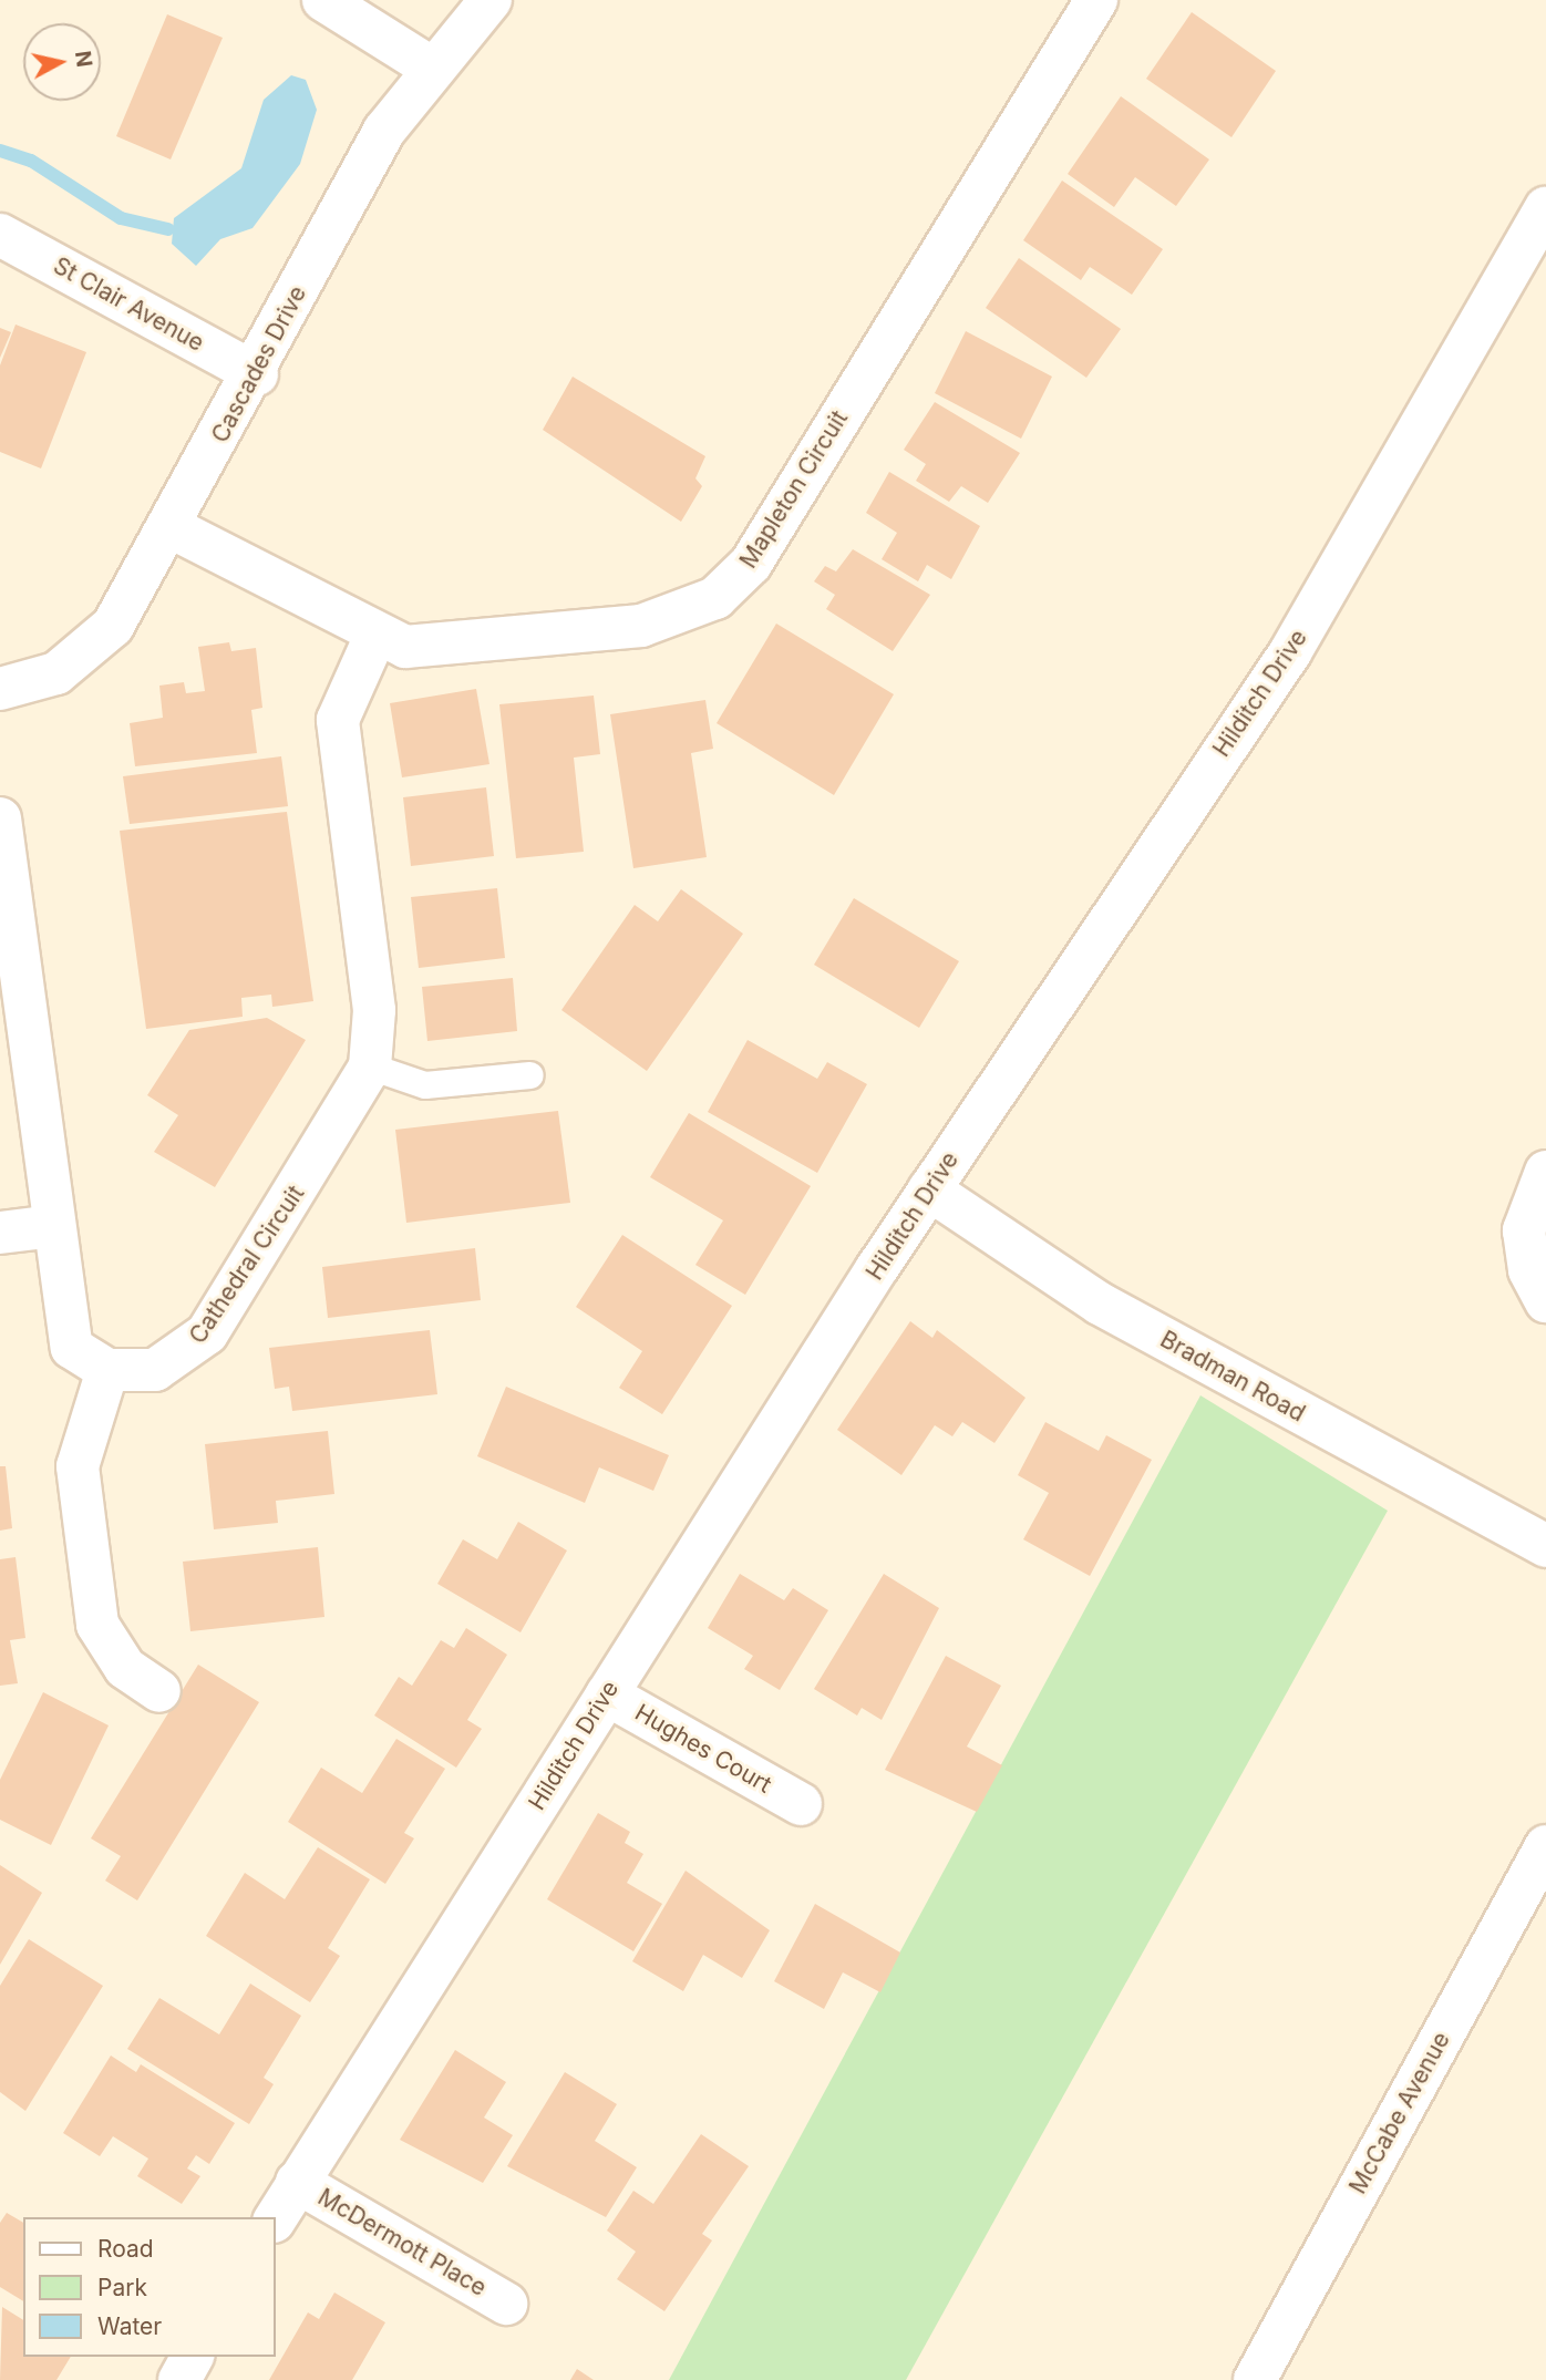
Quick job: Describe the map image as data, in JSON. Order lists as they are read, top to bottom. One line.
{"streets":{"street":["St Clair Avenue","Cascades Drive","Mapleton Circuit","Hilditch Drive","Cathedral Circuit","Bradman Road","Hughes Court","McCabe Avenue","McDermott Place"]},"crossings":[["St Clair Avenue","Cascades Drive"],["Cascades Drive","Mapleton Circuit"],["Mapleton Circuit","Cathedral Circuit"],["Hilditch Drive","Bradman Road"],["Hilditch Drive","Hughes Court"],["Hilditch Drive","McDermott Place"]],"legend":["Road","Park","Water"],"north":"right"}
